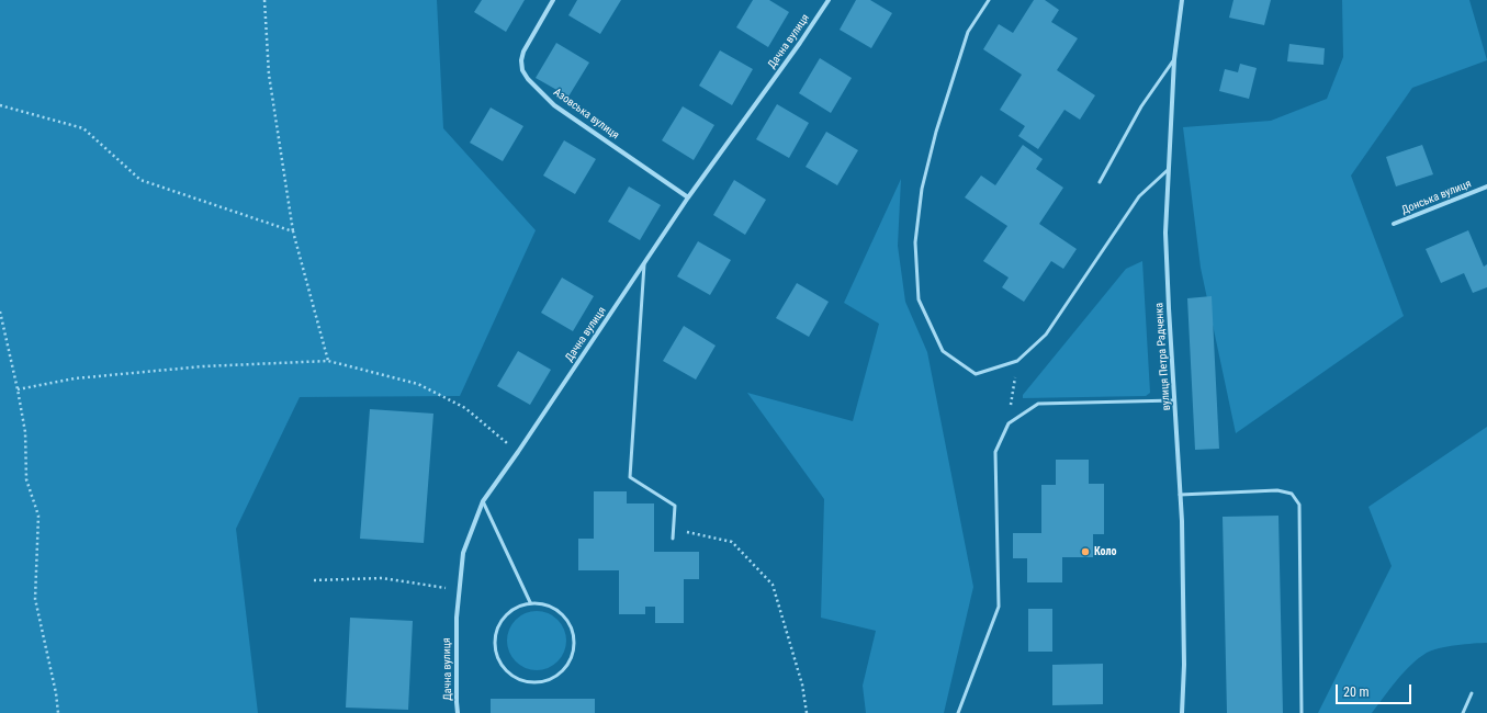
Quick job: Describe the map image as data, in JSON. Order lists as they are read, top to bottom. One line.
{"streets":{"street":["Дачна вулиця","Азовська вулиця","Донська вулиця","вулиця Петра Радченка"]},"crossings":[["Дачна вулиця","Азовська вулиця"]],"places":["Коло"],"scale_bar":"20 m"}
